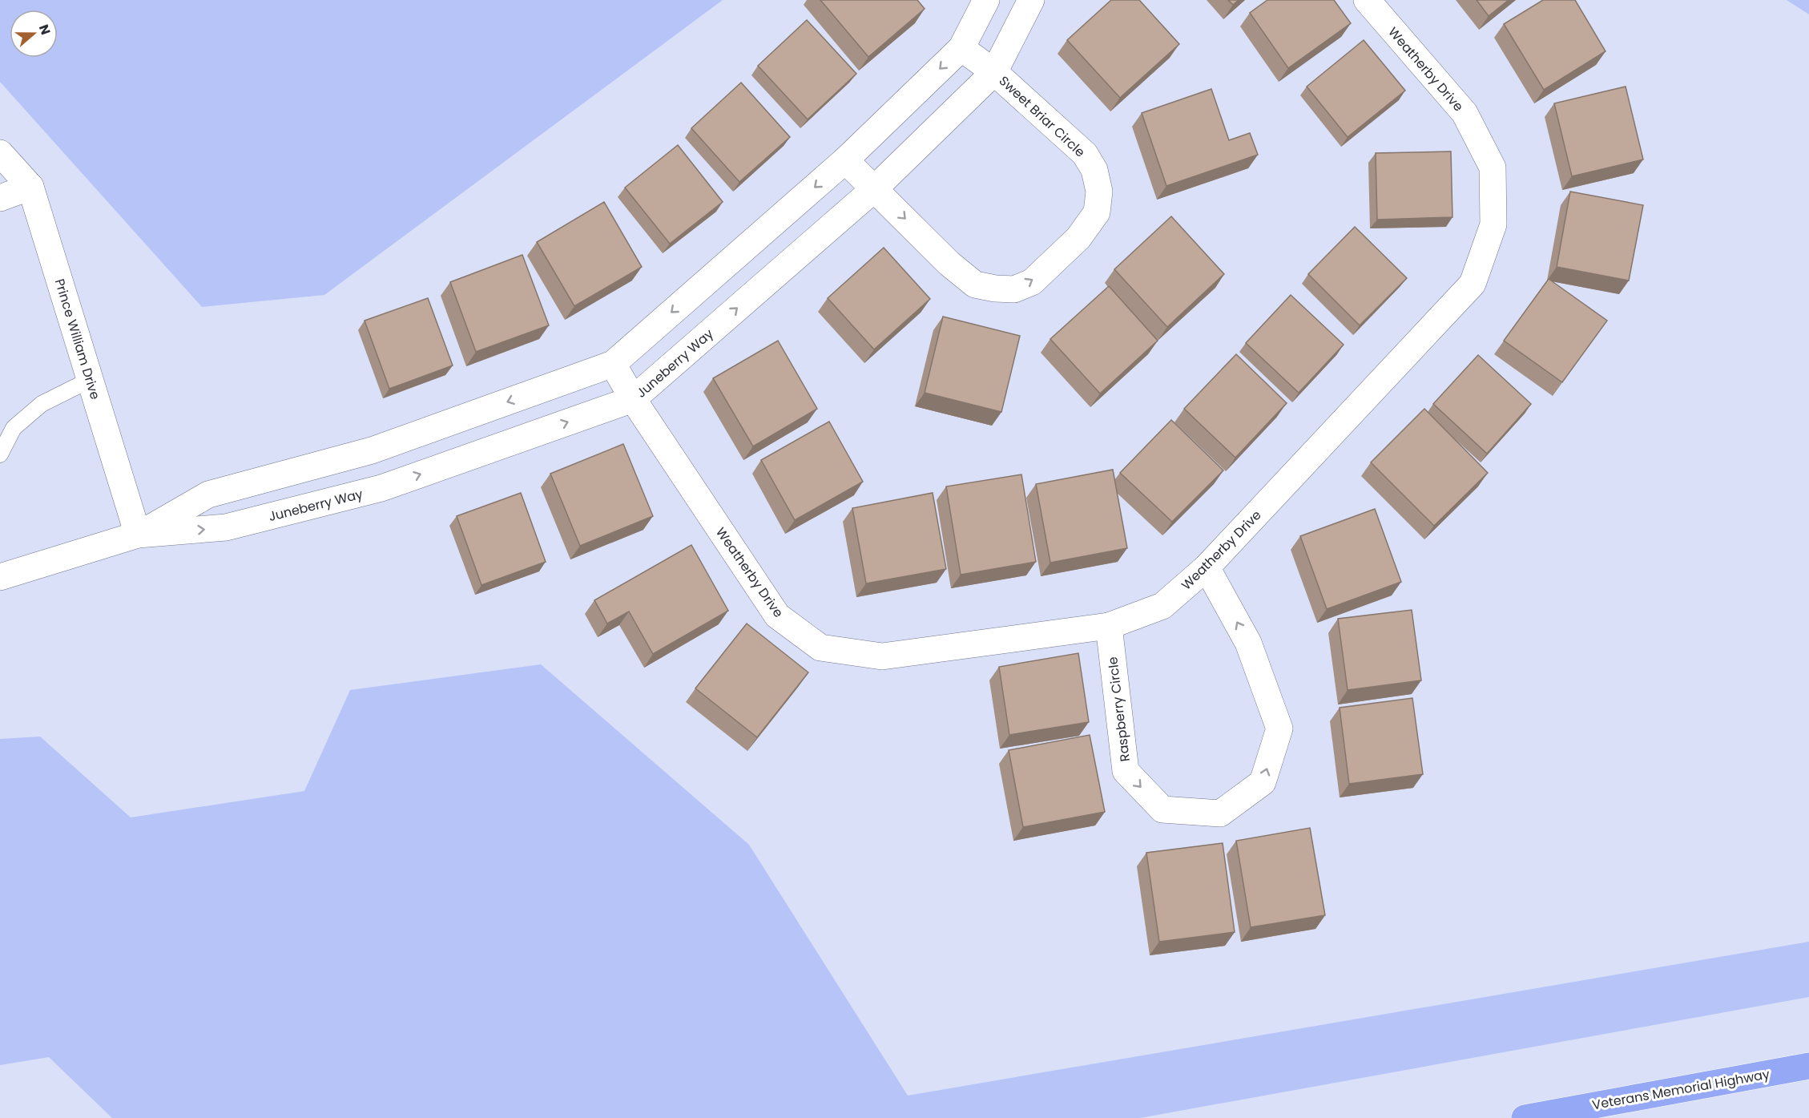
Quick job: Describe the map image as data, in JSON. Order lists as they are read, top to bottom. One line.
{"streets":{"highway":["Veterans Memorial Highway"],"street":["Weatherby Drive","Sweet Briar Circle","Prince William Drive","Juneberry Way","Raspberry Circle"]},"crossings":[["Weatherby Drive","Juneberry Way"],["Weatherby Drive","Raspberry Circle"],["Sweet Briar Circle","Juneberry Way"],["Prince William Drive","Juneberry Way"]],"north":"right"}
